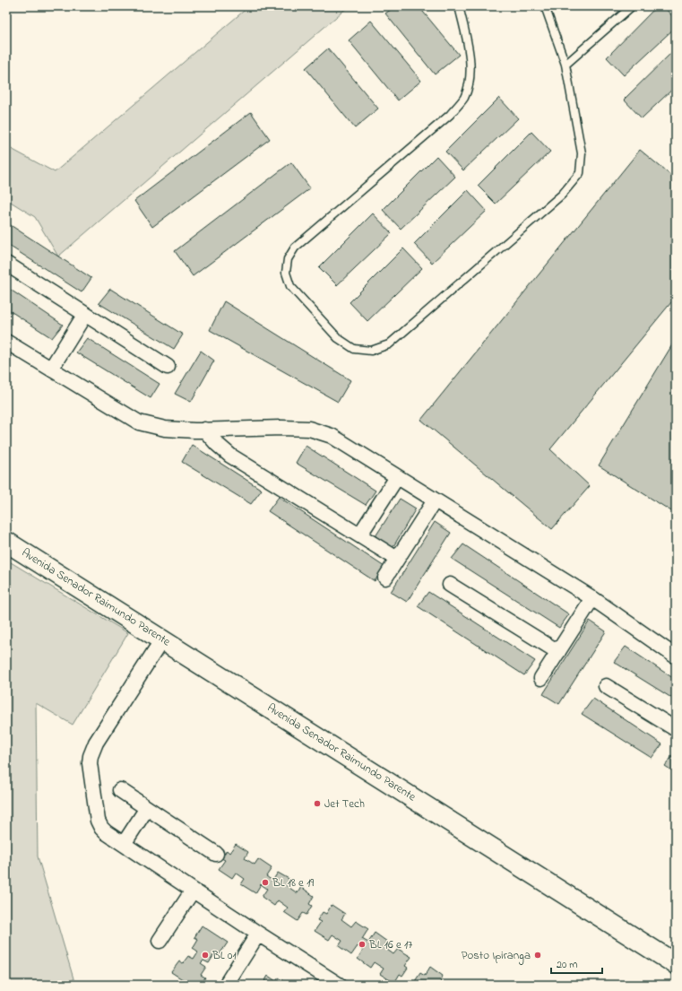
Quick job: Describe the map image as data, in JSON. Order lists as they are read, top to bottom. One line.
{"streets":{"street":["Avenida Senador Raimundo Parente"]},"places":["Jet Tech","BL 18 e 19","BL 16 e 17","BL 01","Posto Ipiranga"],"scale_bar":"20 m"}
